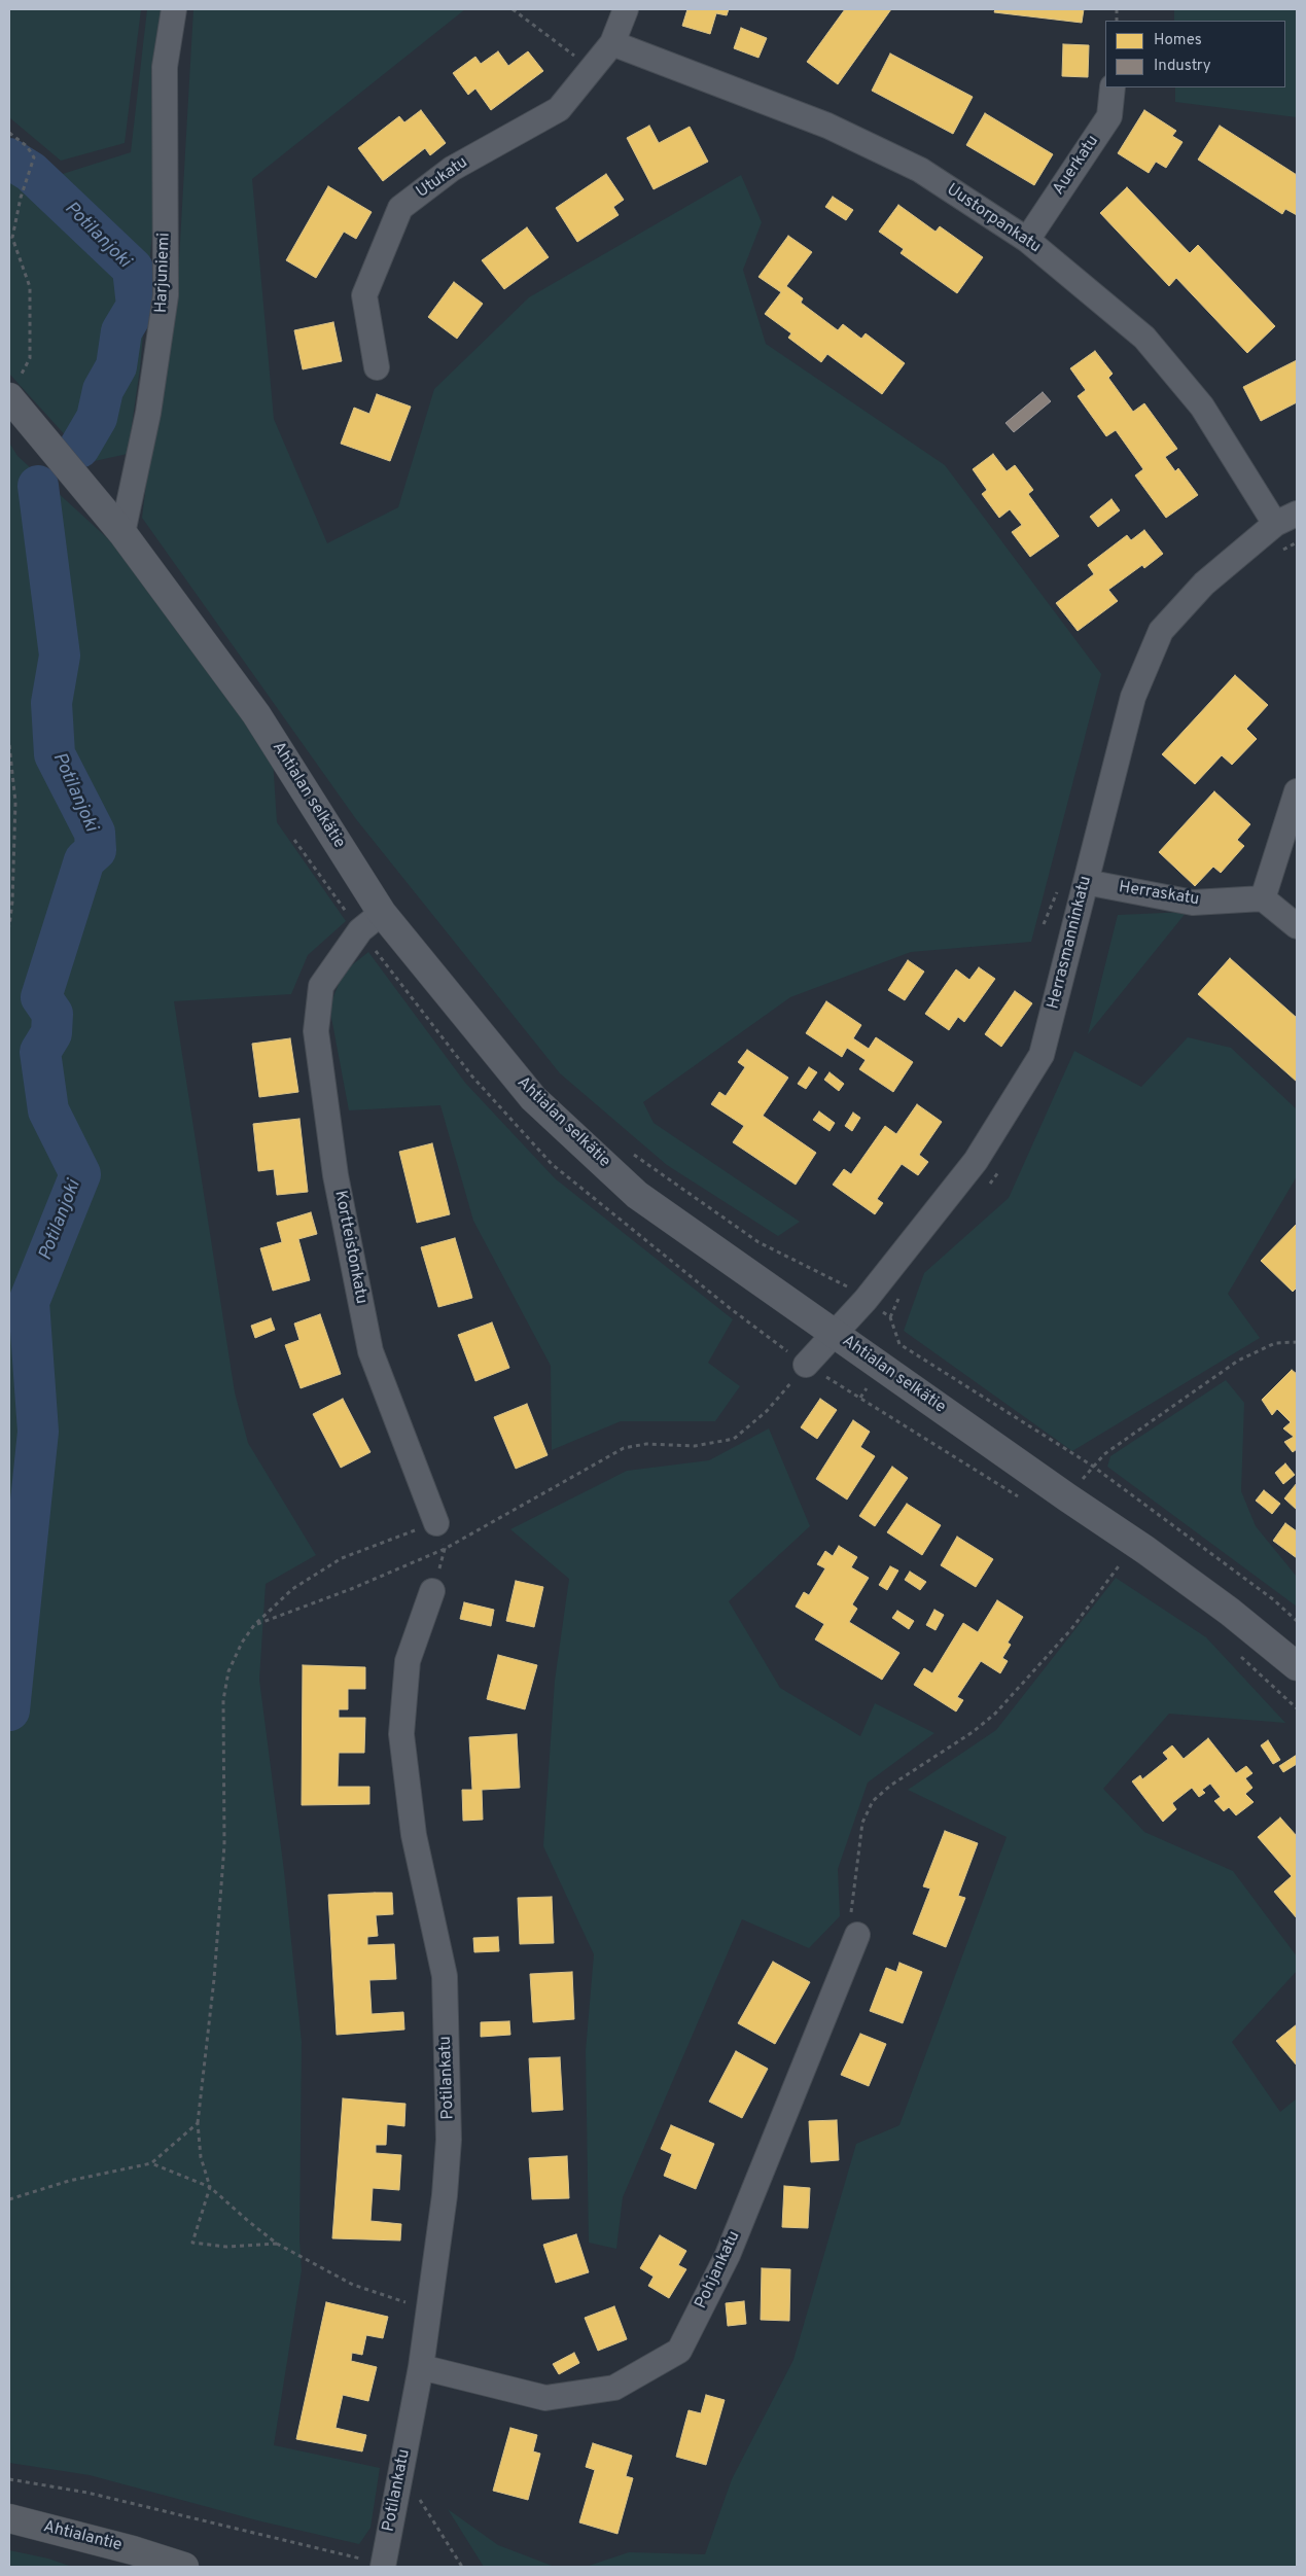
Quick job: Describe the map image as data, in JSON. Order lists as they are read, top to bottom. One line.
{"streets":{"main road":["Ahtialantie"],"street":["Auerkatu","Utukatu","Uustorpankatu","Harjuniemi","Ahtialan selkätie","Herraskatu","Herrasmanninkatu","Kortteistonkatu","Potilankatu","Pohjankatu"]},"crossings":[["Auerkatu","Uustorpankatu"],["Utukatu","Uustorpankatu"],["Uustorpankatu","Herrasmanninkatu"],["Harjuniemi","Ahtialan selkätie"],["Ahtialan selkätie","Herrasmanninkatu"],["Ahtialan selkätie","Kortteistonkatu"],["Herraskatu","Herrasmanninkatu"],["Potilankatu","Pohjankatu"]],"water":["Potilanjoki"],"legend":["Homes","Industry"]}
